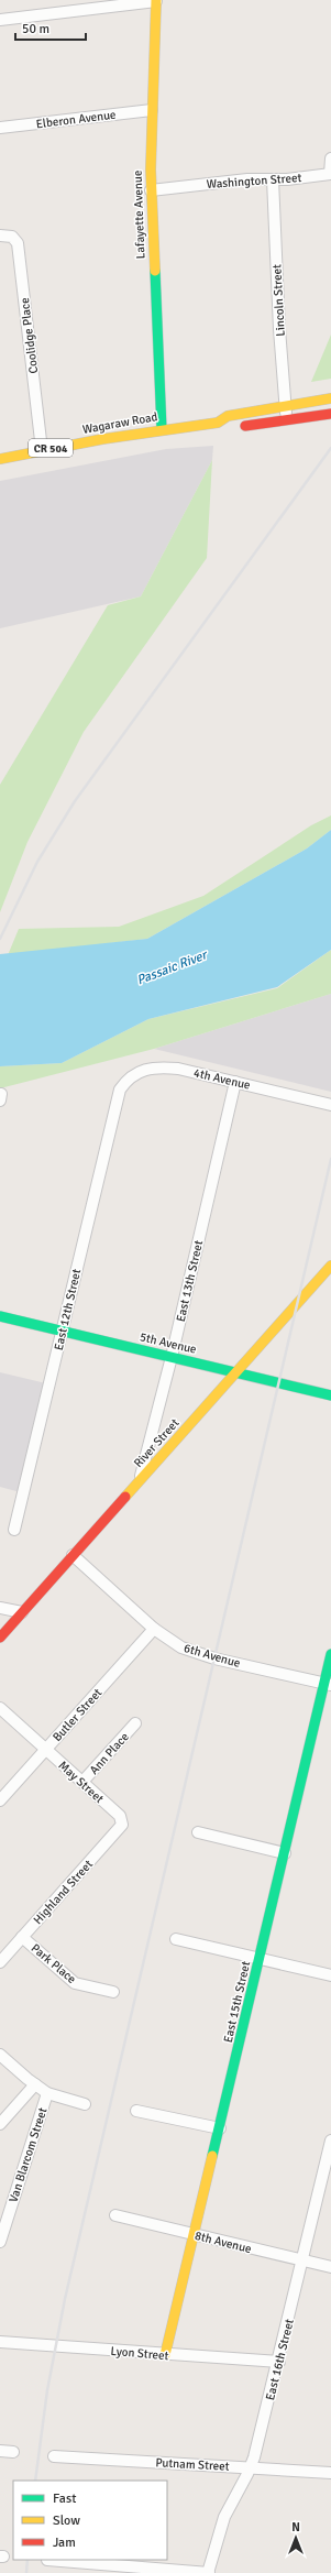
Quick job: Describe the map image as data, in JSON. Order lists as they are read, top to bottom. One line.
{"streets":{"main road":["Lafayette Avenue","Wagaraw Road","CR 504","5th Avenue","River Street","East 15th Street"],"street":["Elberon Avenue","Washington Street","Lincoln Street","Coolidge Place","4th Avenue","East 13th Street","East 12th Street","6th Avenue","Butler Street","Ann Place","May Street","Highland Street","Park Place","Van Blarcom Street","8th Avenue","Lyon Street","East 16th Street","Putnam Street"]},"crossings":[["Elberon Avenue","Lafayette Avenue"],["Washington Street","Lafayette Avenue"],["Washington Street","Lincoln Street"],["Lafayette Avenue","Wagaraw Road"],["Lincoln Street","Wagaraw Road"],["Coolidge Place","Wagaraw Road"],["4th Avenue","East 13th Street"],["4th Avenue","East 12th Street"],["East 13th Street","5th Avenue"],["East 13th Street","River Street"],["East 12th Street","5th Avenue"],["5th Avenue","River Street"],["River Street","6th Avenue"],["6th Avenue","Butler Street"],["6th Avenue","East 15th Street"],["Butler Street","May Street"],["Ann Place","May Street"],["May Street","Highland Street"],["Highland Street","Park Place"],["East 15th Street","8th Avenue"],["East 15th Street","Lyon Street"],["8th Avenue","East 16th Street"],["Lyon Street","East 16th Street"],["East 16th Street","Putnam Street"]],"water":["Passaic River"],"legend":["Fast","Slow","Jam"],"scale_bar":"50 m","north":"top"}
